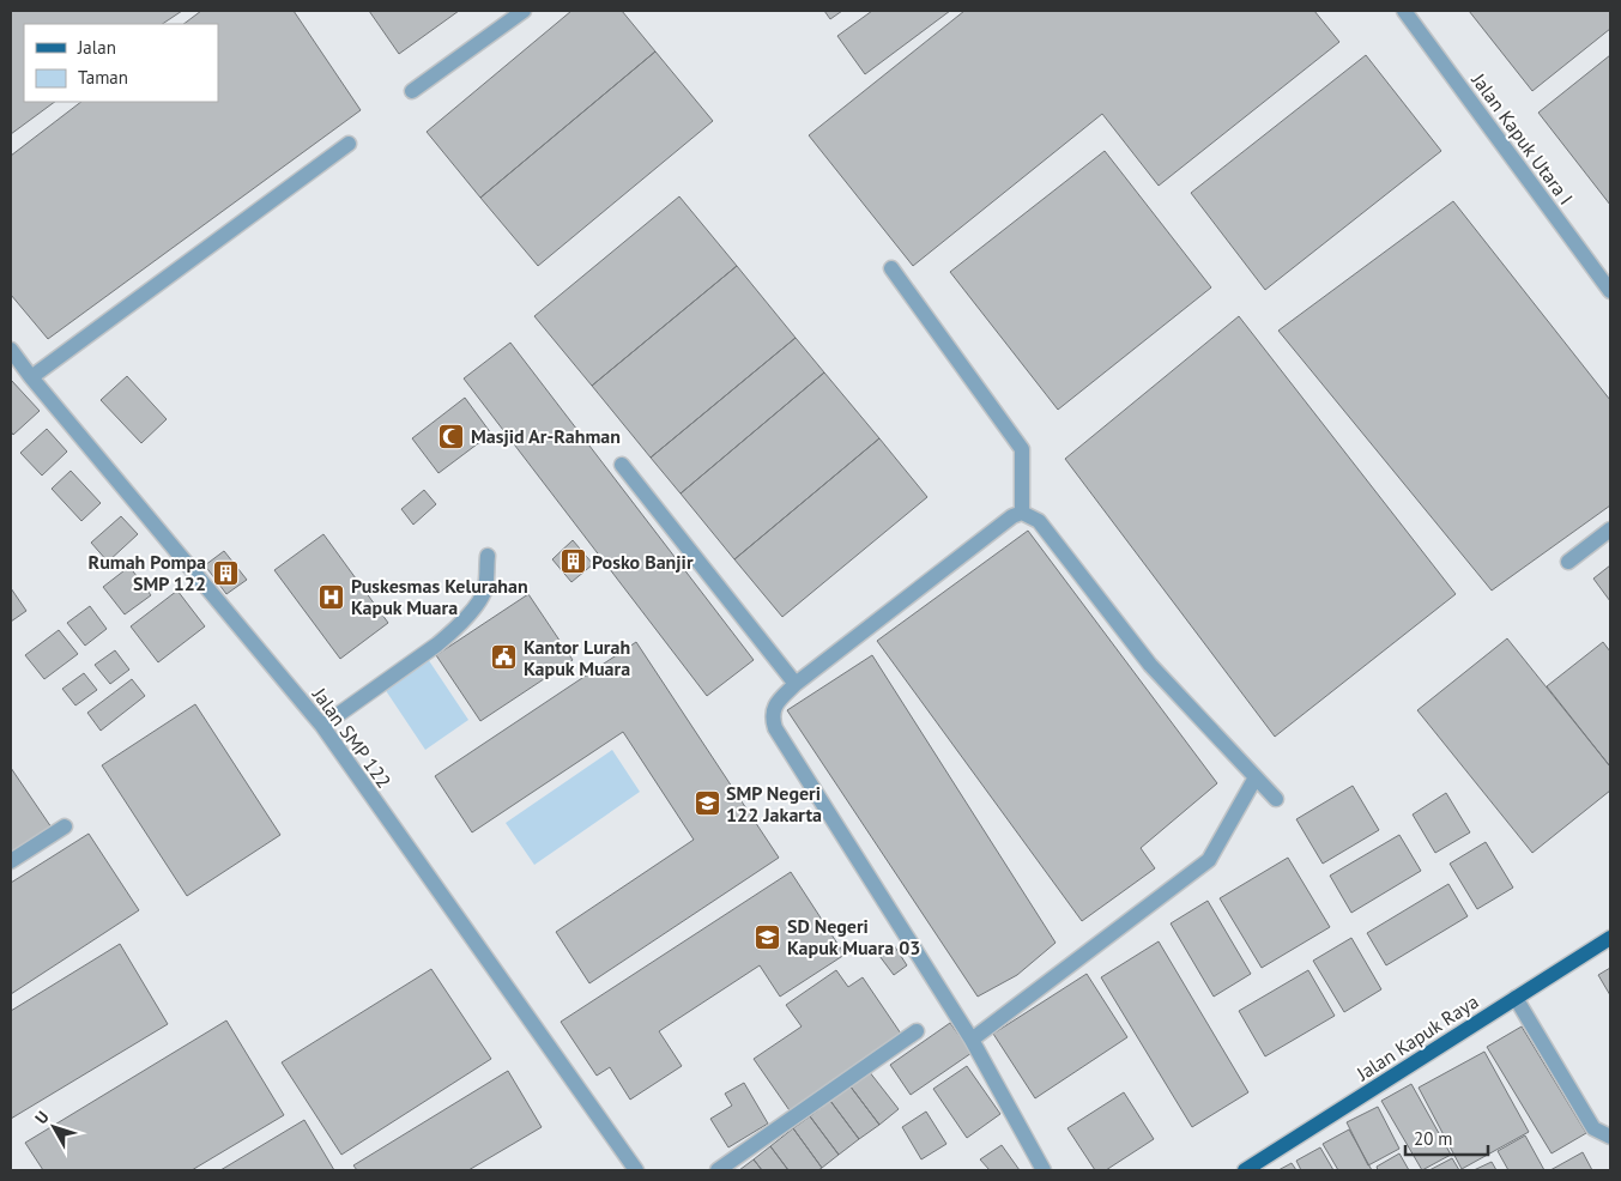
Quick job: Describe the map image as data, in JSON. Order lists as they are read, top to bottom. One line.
{"streets":{"main road":["Jalan Kapuk Raya"],"street":["Jalan Kapuk Utara I","Jalan SMP 122"]},"places":{"mosque":["Masjid Ar-Rahman"],"building":["Posko Banjir","Rumah Pompa SMP 122"],"hospital":["Puskesmas Kelurahan Kapuk Muara"],"public building":["Kantor Lurah Kapuk Muara"],"school or university":["SMP Negeri 122 Jakarta","SD Negeri Kapuk Muara 03"]},"legend":["Jalan","Taman"],"scale_bar":"20 m","north":"top left"}
